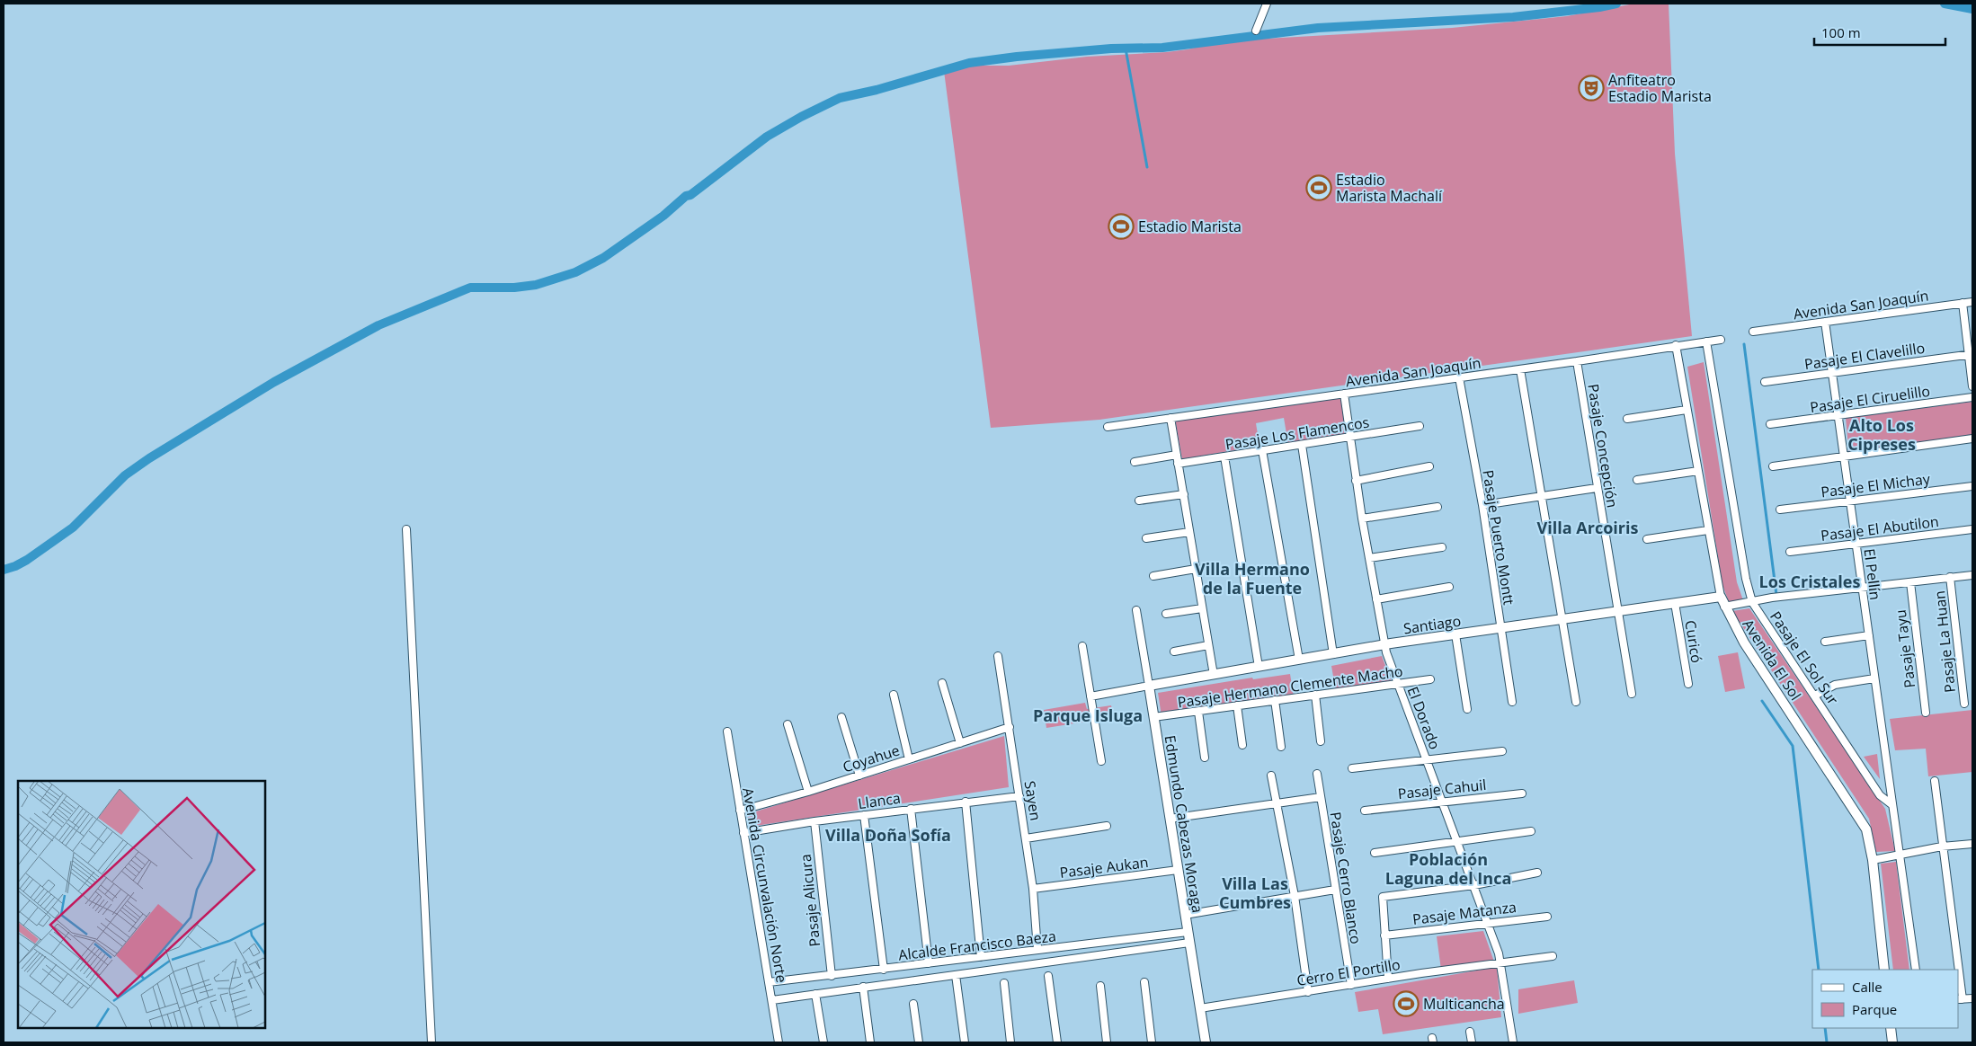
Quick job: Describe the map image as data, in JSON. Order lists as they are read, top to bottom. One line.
{"streets":{"street":["Avenida San Joaquín","Pasaje El Clavelillo","Pasaje El Ciruelillo","Pasaje Los Flamencos","Pasaje Concepción","Pasaje El Michay","Pasaje El Abutilon","Pasaje Puerto Montt","El Pellín","Santiago","Curicó","Pasaje La Huan","Pasaje Tayu","Pasaje El Sol Sur","Avenida El Sol","Pasaje Hermano Clemente Macho","El Dorado","Coyahue","Pasaje Cahuil","Llanca","Sayen","Edmundo Cabezas Moraga","Pasaje Aukan","Pasaje Cerro Blanco","Avenida Circunvalación Norte","Pasaje Alicura","Pasaje Matanza","Alcalde Francisco Baeza","Cerro El Portillo"]},"crossings":[["Avenida San Joaquín","Pasaje Concepción"],["Avenida San Joaquín","Pasaje Puerto Montt"],["Avenida San Joaquín","El Pellín"],["Avenida San Joaquín","Pasaje El Sol Sur"],["Avenida San Joaquín","Avenida El Sol"],["Avenida San Joaquín","El Dorado"],["Pasaje El Clavelillo","El Pellín"],["Pasaje El Ciruelillo","El Pellín"],["Pasaje Los Flamencos","El Dorado"],["Pasaje Concepción","Santiago"],["Pasaje El Michay","El Pellín"],["Pasaje El Abutilon","El Pellín"],["Pasaje Puerto Montt","Santiago"],["El Pellín","Pasaje El Sol Sur"],["Santiago","Curicó"],["Santiago","Avenida El Sol"],["Santiago","El Dorado"],["Santiago","Edmundo Cabezas Moraga"],["Pasaje Hermano Clemente Macho","El Dorado"],["Pasaje Hermano Clemente Macho","Edmundo Cabezas Moraga"],["El Dorado","Pasaje Cahuil"],["El Dorado","Pasaje Matanza"],["El Dorado","Cerro El Portillo"],["Coyahue","Sayen"],["Coyahue","Avenida Circunvalación Norte"],["Llanca","Sayen"],["Llanca","Avenida Circunvalación Norte"],["Llanca","Pasaje Alicura"],["Sayen","Pasaje Aukan"],["Sayen","Alcalde Francisco Baeza"],["Edmundo Cabezas Moraga","Pasaje Aukan"],["Edmundo Cabezas Moraga","Alcalde Francisco Baeza"],["Edmundo Cabezas Moraga","Cerro El Portillo"],["Pasaje Cerro Blanco","Cerro El Portillo"],["Avenida Circunvalación Norte","Alcalde Francisco Baeza"],["Pasaje Alicura","Alcalde Francisco Baeza"]],"districts":["Alto Los Cipreses","Villa Arcoiris","Villa Hermano de la Fuente","Los Cristales","Parque Isluga","Villa Doña Sofía","Población Laguna del Inca","Villa Las Cumbres"],"places":{"theatre":["Anfiteatro Estadio Marista"],"sports":["Estadio Marista Machalí","Estadio Marista","Multicancha"]},"legend":["Calle","Parque"],"scale_bar":"100 m"}
